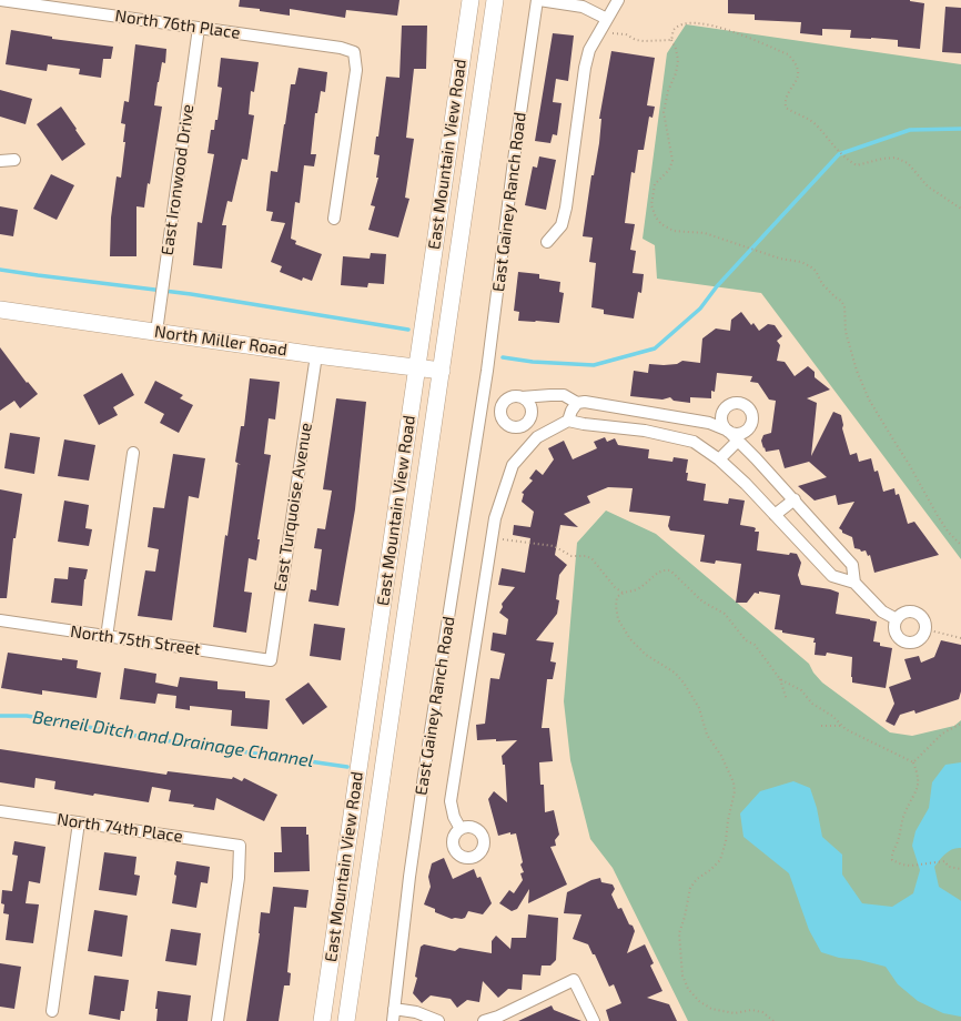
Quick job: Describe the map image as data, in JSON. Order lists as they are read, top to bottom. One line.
{"streets":{"main road":["East Mountain View Road","North Miller Road"],"street":["North 76th Place","East Ironwood Drive","East Gainey Ranch Road","East Turquoise Avenue","North 75th Street","North 74th Place"]},"crossings":[["North 76th Place","East Ironwood Drive"],["East Mountain View Road","North Miller Road"],["East Ironwood Drive","North Miller Road"],["North Miller Road","East Turquoise Avenue"],["East Turquoise Avenue","North 75th Street"]],"water":["Berneil Ditch and Drainage Channel"]}
